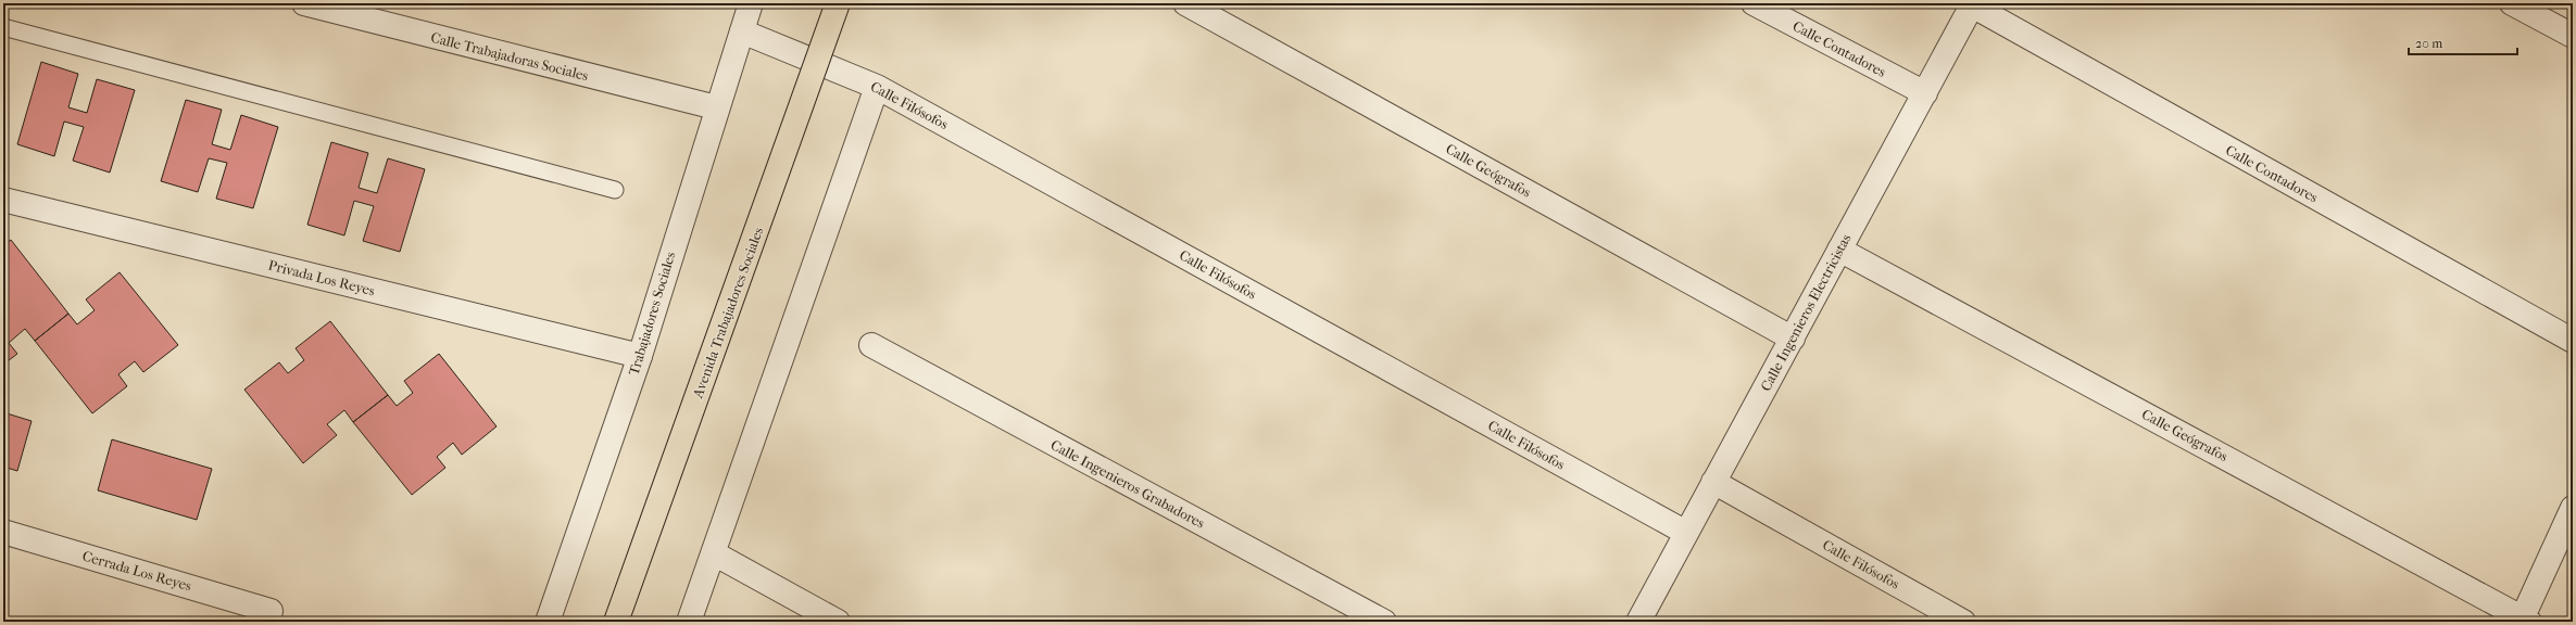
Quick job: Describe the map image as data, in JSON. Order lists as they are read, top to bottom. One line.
{"streets":{"main road":["Avenida Trabajadores Sociales"],"street":["Calle Contadores","Calle Trabajadoras Sociales","Calle Filósofos","Calle Geógrafos","Privada Los Reyes","Calle Ingenieros Electricistas","Trabajadores Sociales","Calle Ingenieros Grabadores","Cerrada Los Reyes"]},"crossings":[["Calle Contadores","Calle Ingenieros Electricistas"],["Calle Trabajadoras Sociales","Trabajadores Sociales"],["Calle Filósofos","Calle Ingenieros Electricistas"],["Calle Filósofos","Trabajadores Sociales"],["Calle Geógrafos","Calle Ingenieros Electricistas"],["Privada Los Reyes","Trabajadores Sociales"]],"scale_bar":"20 m"}
